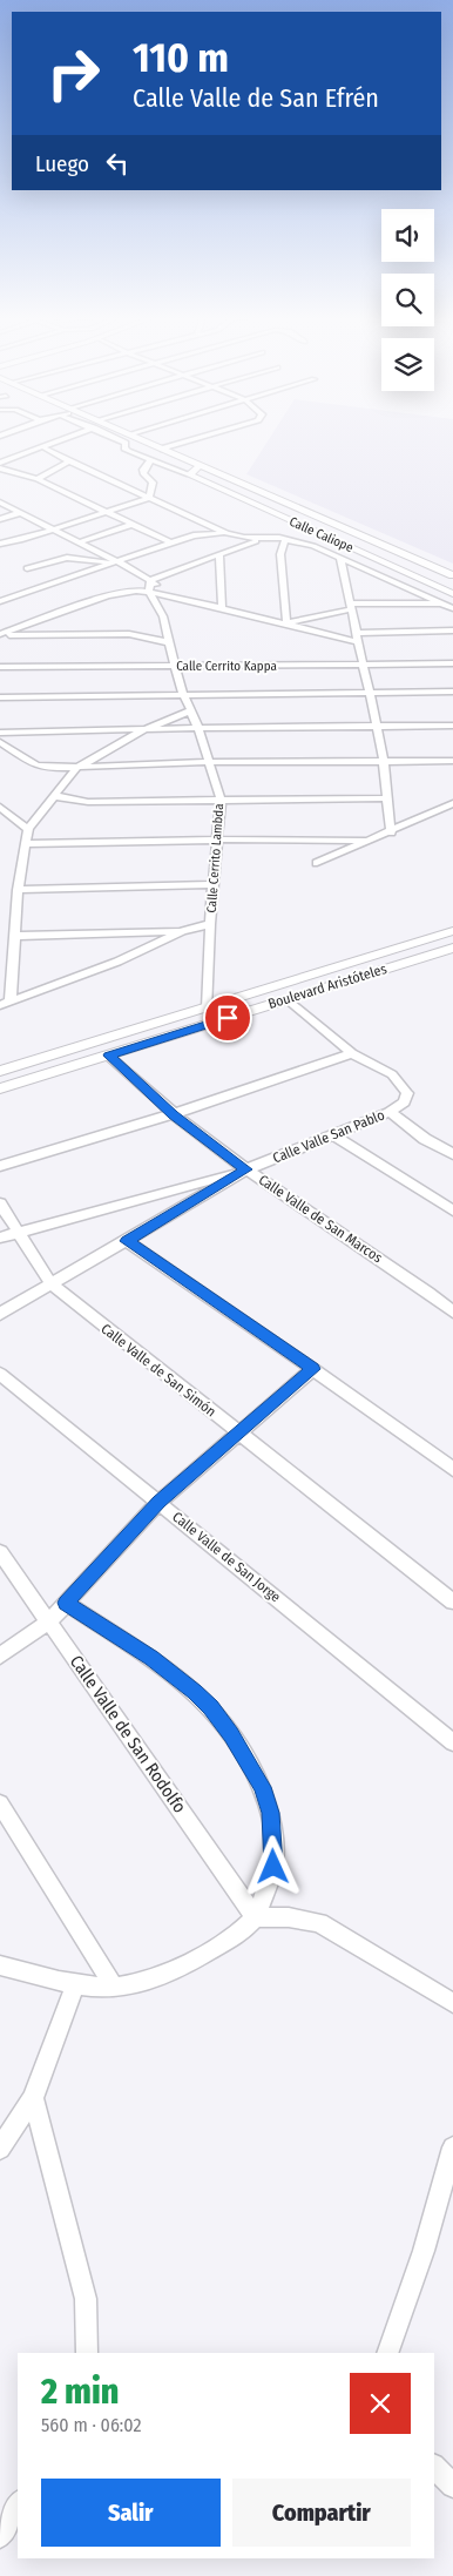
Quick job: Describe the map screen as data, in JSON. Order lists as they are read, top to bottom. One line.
{"streets":{"street":["Calle Caliope","Calle Cerrito Kappa","Calle Cerrito Lambda","Boulevard Aristóteles","Calle Valle San Pablo","Calle Valle de San Marcos","Calle Valle de San Simón","Calle Valle de San Jorge","Calle Valle de San Rodolfo"]},"crossings":[["Calle Cerrito Kappa","Calle Cerrito Lambda"],["Calle Cerrito Lambda","Boulevard Aristóteles"],["Boulevard Aristóteles","Calle Valle de San Marcos"],["Calle Valle San Pablo","Calle Valle de San Marcos"],["Calle Valle San Pablo","Calle Valle de San Simón"]],"page":{"turn":["110 m","Calle Valle de San Efrén"],"then":"Luego","heading":["2 min","560 m · 06:02"],"buttons":["Salir","Compartir"]}}
